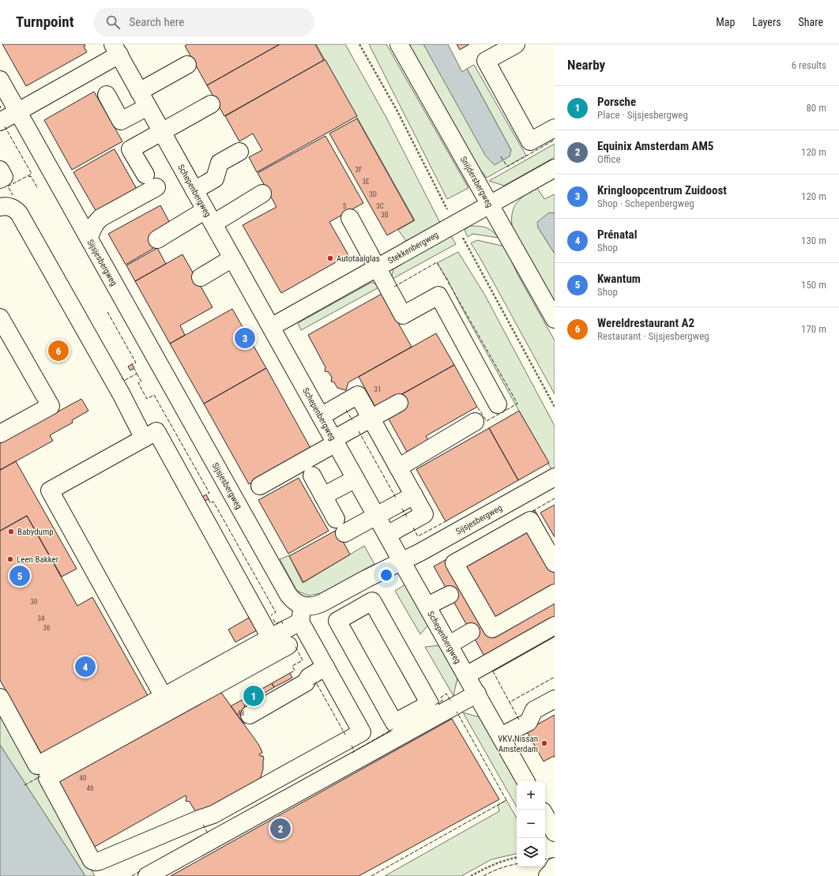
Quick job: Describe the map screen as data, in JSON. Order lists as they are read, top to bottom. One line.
{"streets":{"street":["Snijdersbergweg","Schepenbergweg","Stekkenbergweg","Sijsjesbergweg"]},"crossings":[["Snijdersbergweg","Stekkenbergweg"],["Schepenbergweg","Stekkenbergweg"],["Schepenbergweg","Sijsjesbergweg"]],"places":["Autotaalglas","Babydump","Leen Bakker","VKV Nissan Amsterdam"],"house_numbers":["3F","3E","3D","5","3C","3B","31","30","34","36","48","40","46"],"page":{"header":"Turnpoint","search":"Search here","nav":["Map","Layers","Share"],"heading":["Nearby","6 results"],"list":[{"mark":"1","name":"Porsche","note":"Place · Sijsjesbergweg","value":"80 m"},{"mark":"2","name":"Equinix Amsterdam AM5","note":"Office","value":"120 m"},{"mark":"3","name":"Kringloopcentrum Zuidoost","note":"Shop · Schepenbergweg","value":"120 m"},{"mark":"4","name":"Prénatal","note":"Shop","value":"130 m"},{"mark":"5","name":"Kwantum","note":"Shop","value":"150 m"},{"mark":"6","name":"Wereldrestaurant A2","note":"Restaurant · Sijsjesbergweg","value":"170 m"}],"pins":["3","6","5","4","1","2"],"map_buttons":["+","−"]}}
